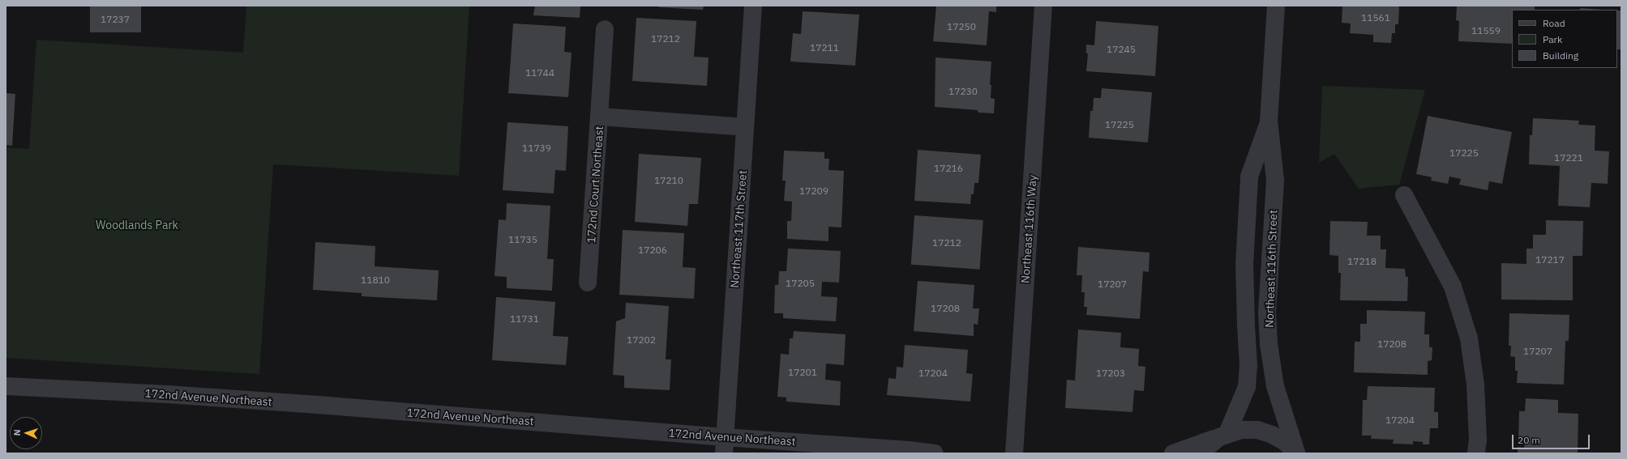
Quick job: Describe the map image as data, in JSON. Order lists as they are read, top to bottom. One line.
{"streets":{"street":["172nd Court Northeast","Northeast 117th Street","Northeast 116th Way","Northeast 116th Street","172nd Avenue Northeast"]},"crossings":[["172nd Court Northeast","Northeast 117th Street"],["Northeast 117th Street","172nd Avenue Northeast"]],"parks":["Woodlands Park"],"house_numbers":["11561","17237","17250","11559","17212","17211","17245","11744","17230","17225","11739","17225","17221","17216","17210","17209","11735","17212","17206","17217","17218","11810","17205","17207","17208","11731","17202","17208","17207","17201","17204","17203","17204"],"legend":["Road","Park","Building"],"scale_bar":"20 m","north":"left"}
